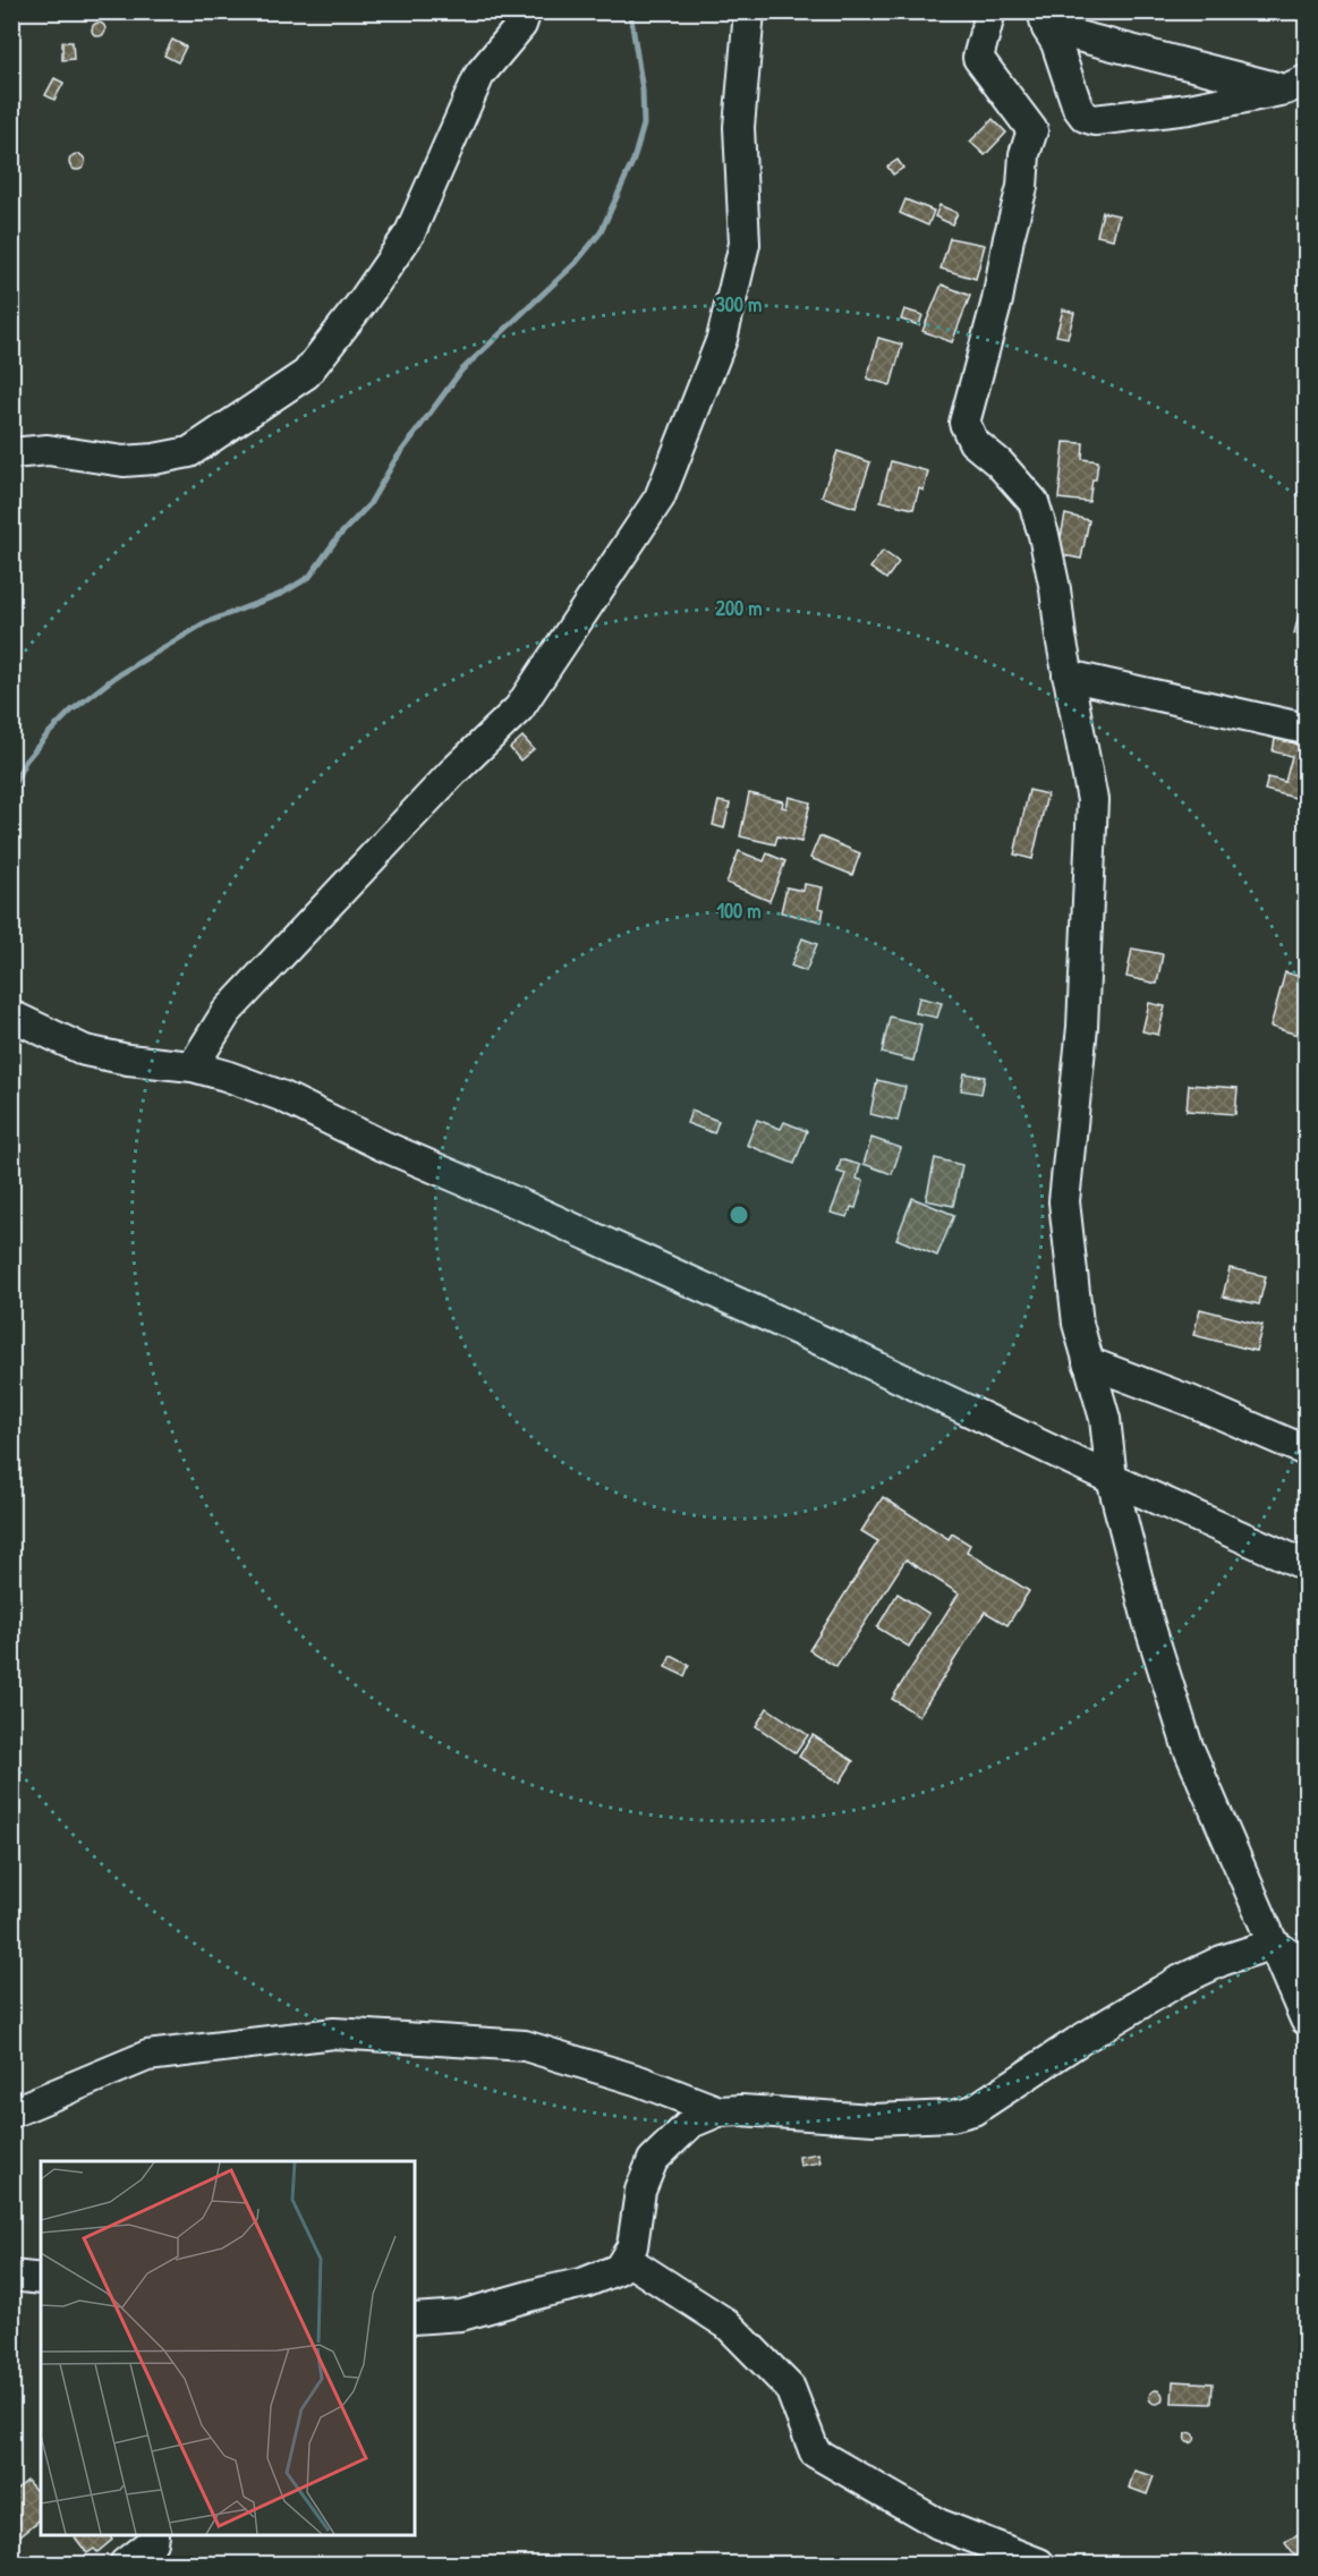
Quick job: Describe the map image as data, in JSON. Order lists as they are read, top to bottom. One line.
{"rings":["300 m","200 m","100 m"]}
